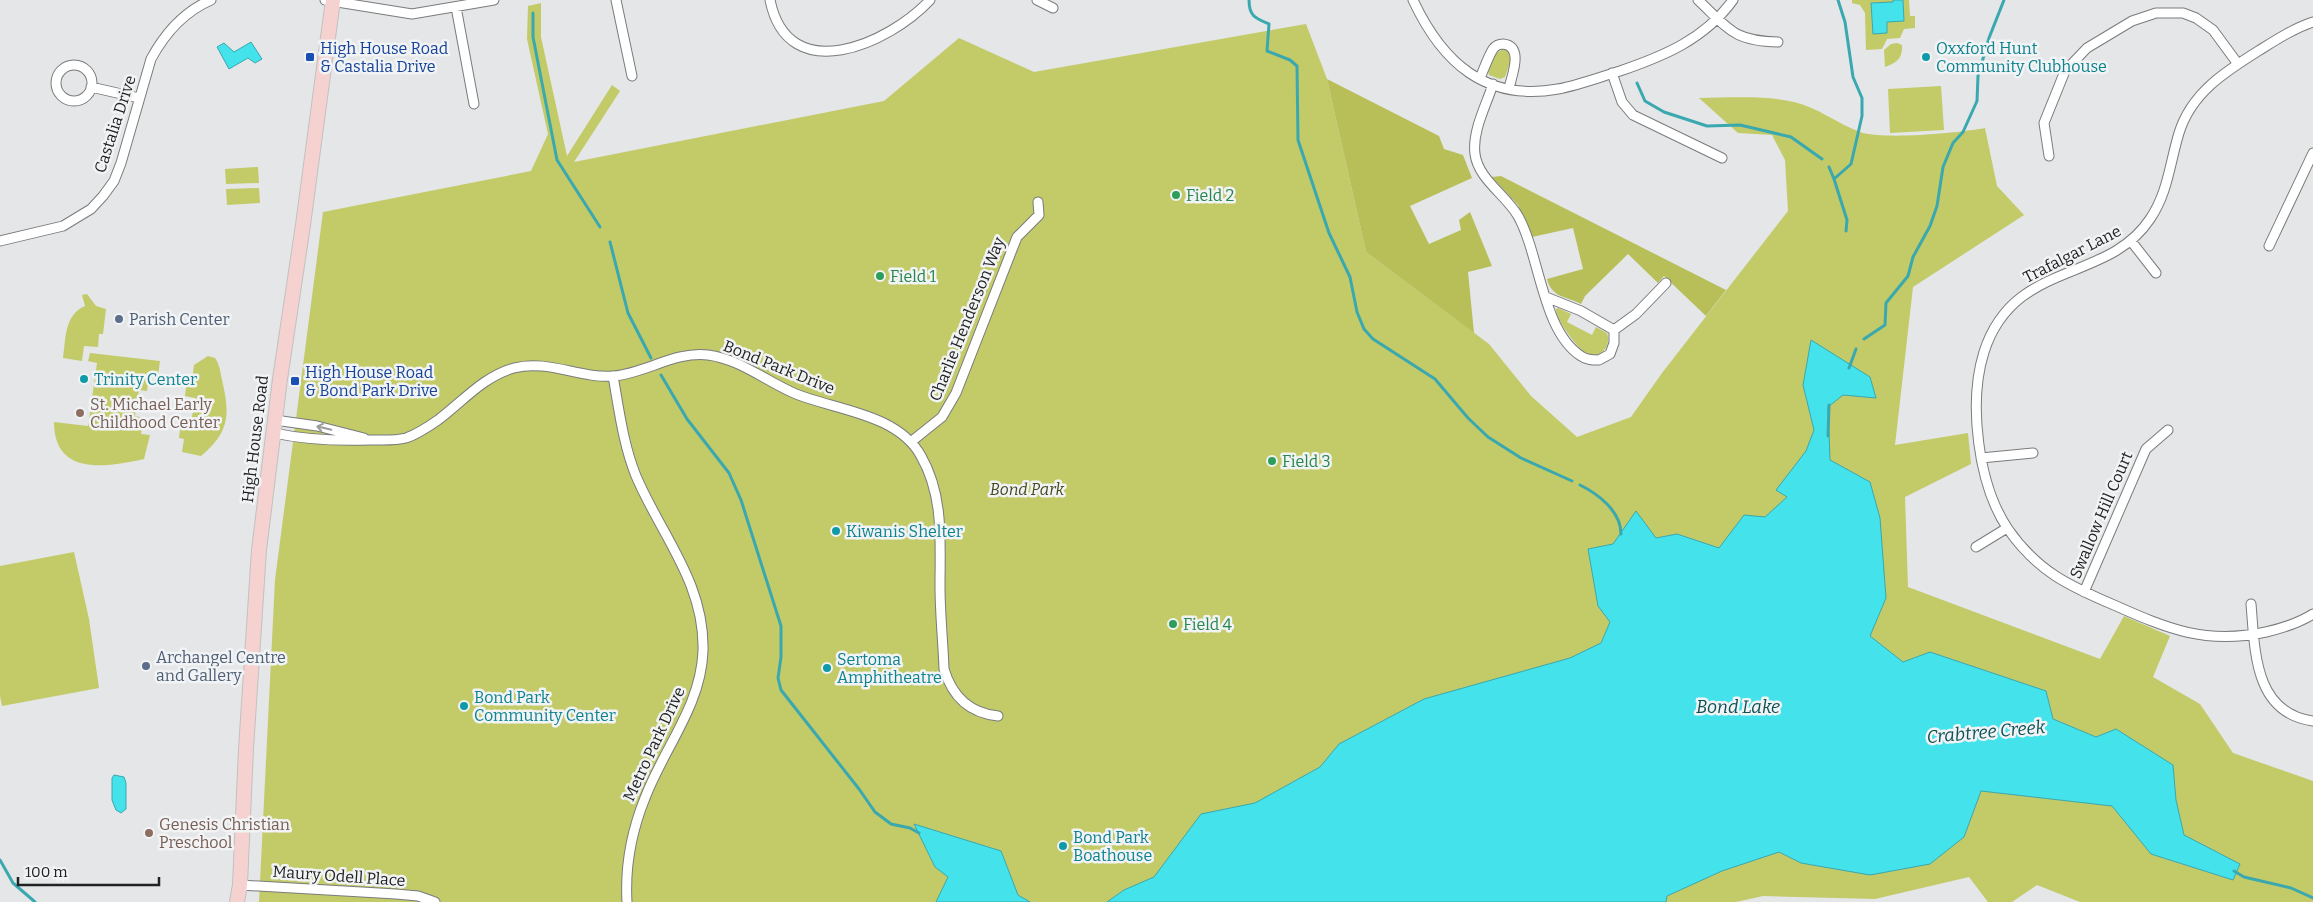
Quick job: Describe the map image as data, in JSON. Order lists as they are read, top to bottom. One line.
{"streets":{"main road":["High House Road"],"street":["Castalia Drive","Trafalgar Lane","Charlie Henderson Way","Bond Park Drive","Swallow Hill Court","Metro Park Drive","Maury Odell Place"]},"crossings":[["Trafalgar Lane","Swallow Hill Court"],["Charlie Henderson Way","Bond Park Drive"],["Bond Park Drive","High House Road"],["Bond Park Drive","Metro Park Drive"],["High House Road","Maury Odell Place"]],"water":["Bond Lake","Crabtree Creek"],"parks":["Bond Park"],"places":{"transit":["High House Road & Castalia Drive","High House Road & Bond Park Drive"],"other":["Oxxford Hunt Community Clubhouse","Field 2","Field 1","Parish Center","Trinity Center","St. Michael Early Childhood Center","Field 3","Kiwanis Shelter","Field 4","Archangel Centre and Gallery","Sertoma Amphitheatre","Bond Park Community Center","Genesis Christian Preschool","Bond Park Boathouse"]},"scale_bar":"100 m"}
